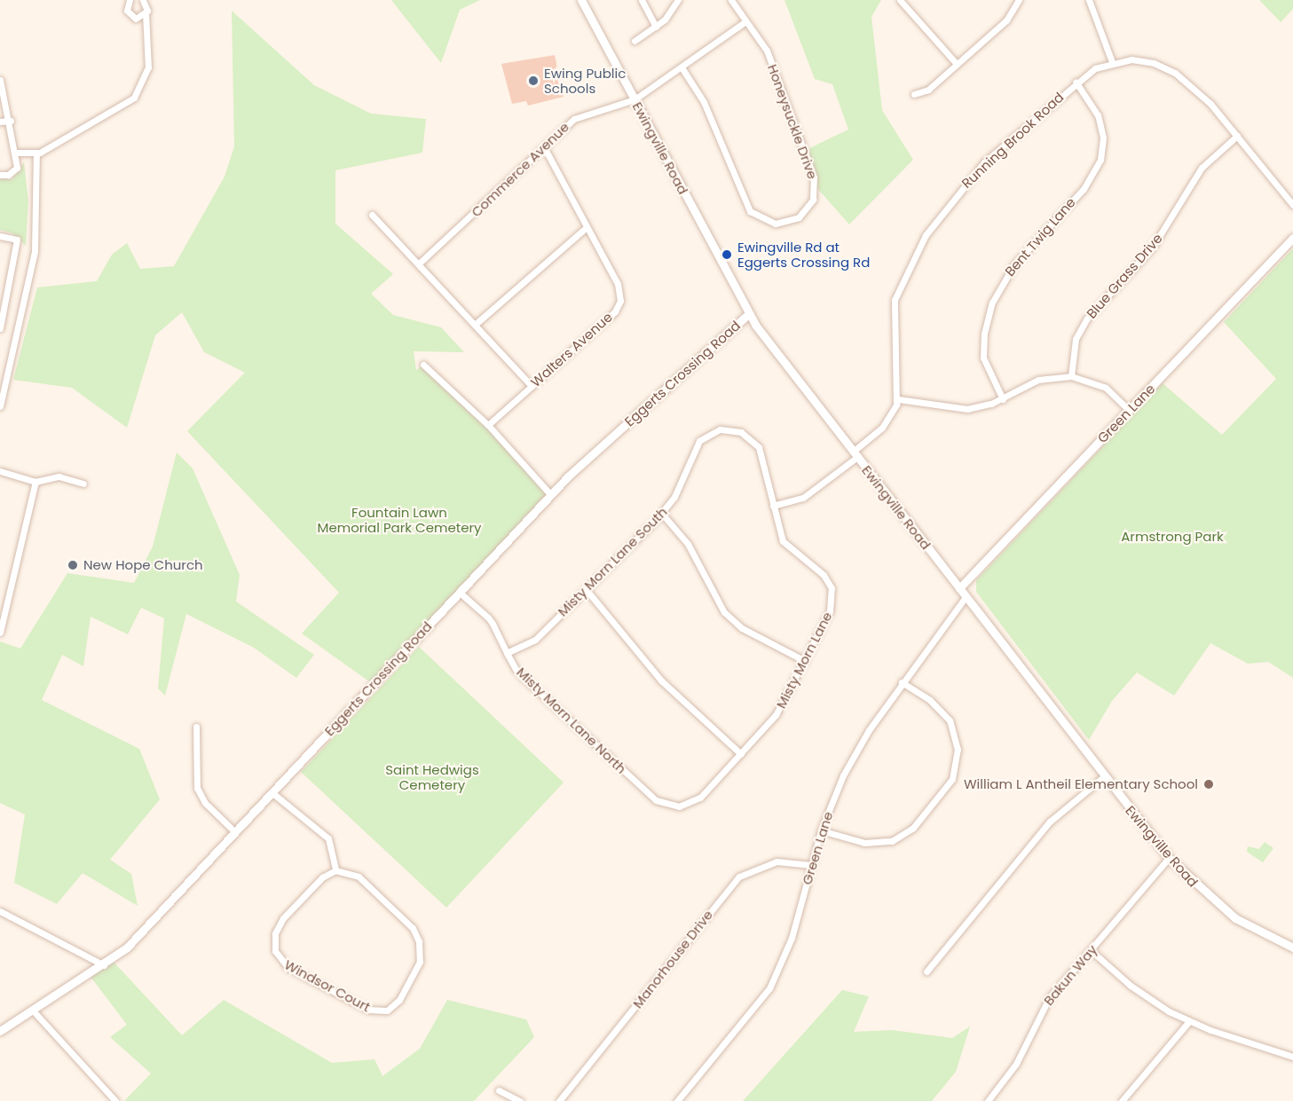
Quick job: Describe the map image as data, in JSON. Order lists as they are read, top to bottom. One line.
{"streets":{"street":["Honeysuckle Drive","Running Brook Road","Ewingville Road","Commerce Avenue","Bent Twig Lane","Blue Grass Drive","Walters Avenue","Eggerts Crossing Road","Green Lane","Misty Morn Lane South","Misty Morn Lane","Misty Morn Lane North","Manorhouse Drive","Bakun Way","Windsor Court"]},"crossings":[["Running Brook Road","Bent Twig Lane"],["Running Brook Road","Blue Grass Drive"],["Ewingville Road","Commerce Avenue"],["Ewingville Road","Eggerts Crossing Road"],["Ewingville Road","Green Lane"],["Ewingville Road","Bakun Way"],["Commerce Avenue","Walters Avenue"],["Eggerts Crossing Road","Misty Morn Lane North"],["Green Lane","Manorhouse Drive"],["Misty Morn Lane South","Misty Morn Lane"],["Misty Morn Lane South","Misty Morn Lane North"],["Misty Morn Lane","Misty Morn Lane North"]],"parks":["Fountain Lawn Memorial Park Cemetery","Armstrong Park","Saint Hedwigs Cemetery"],"places":["Ewing Public Schools","Ewingville Rd at Eggerts Crossing Rd","New Hope Church","William L Antheil Elementary School"]}
